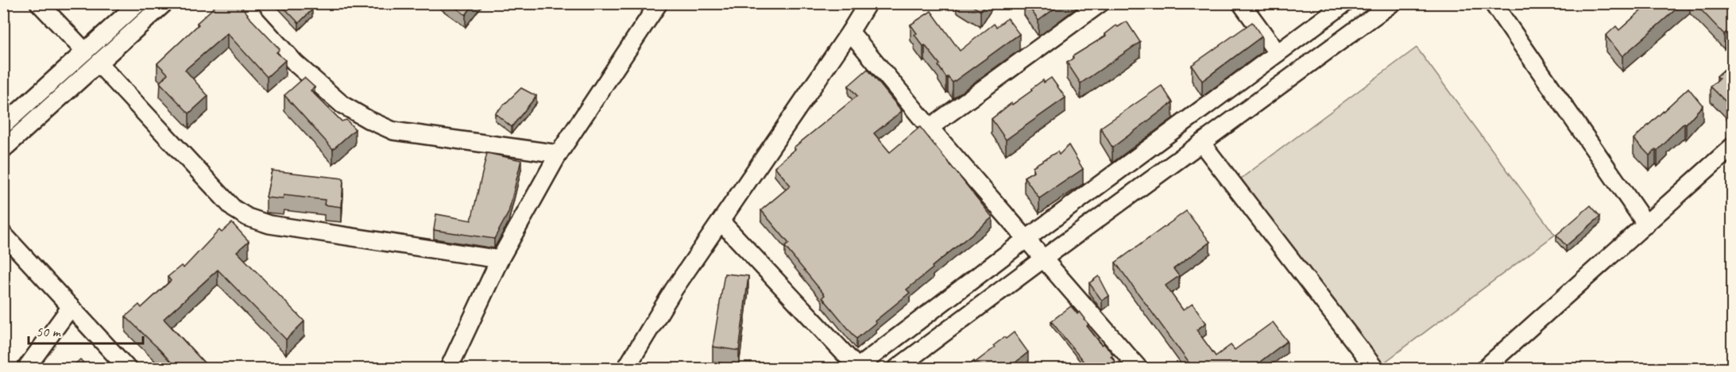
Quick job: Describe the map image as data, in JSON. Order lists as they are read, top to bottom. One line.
{"scale_bar":"50 m"}
